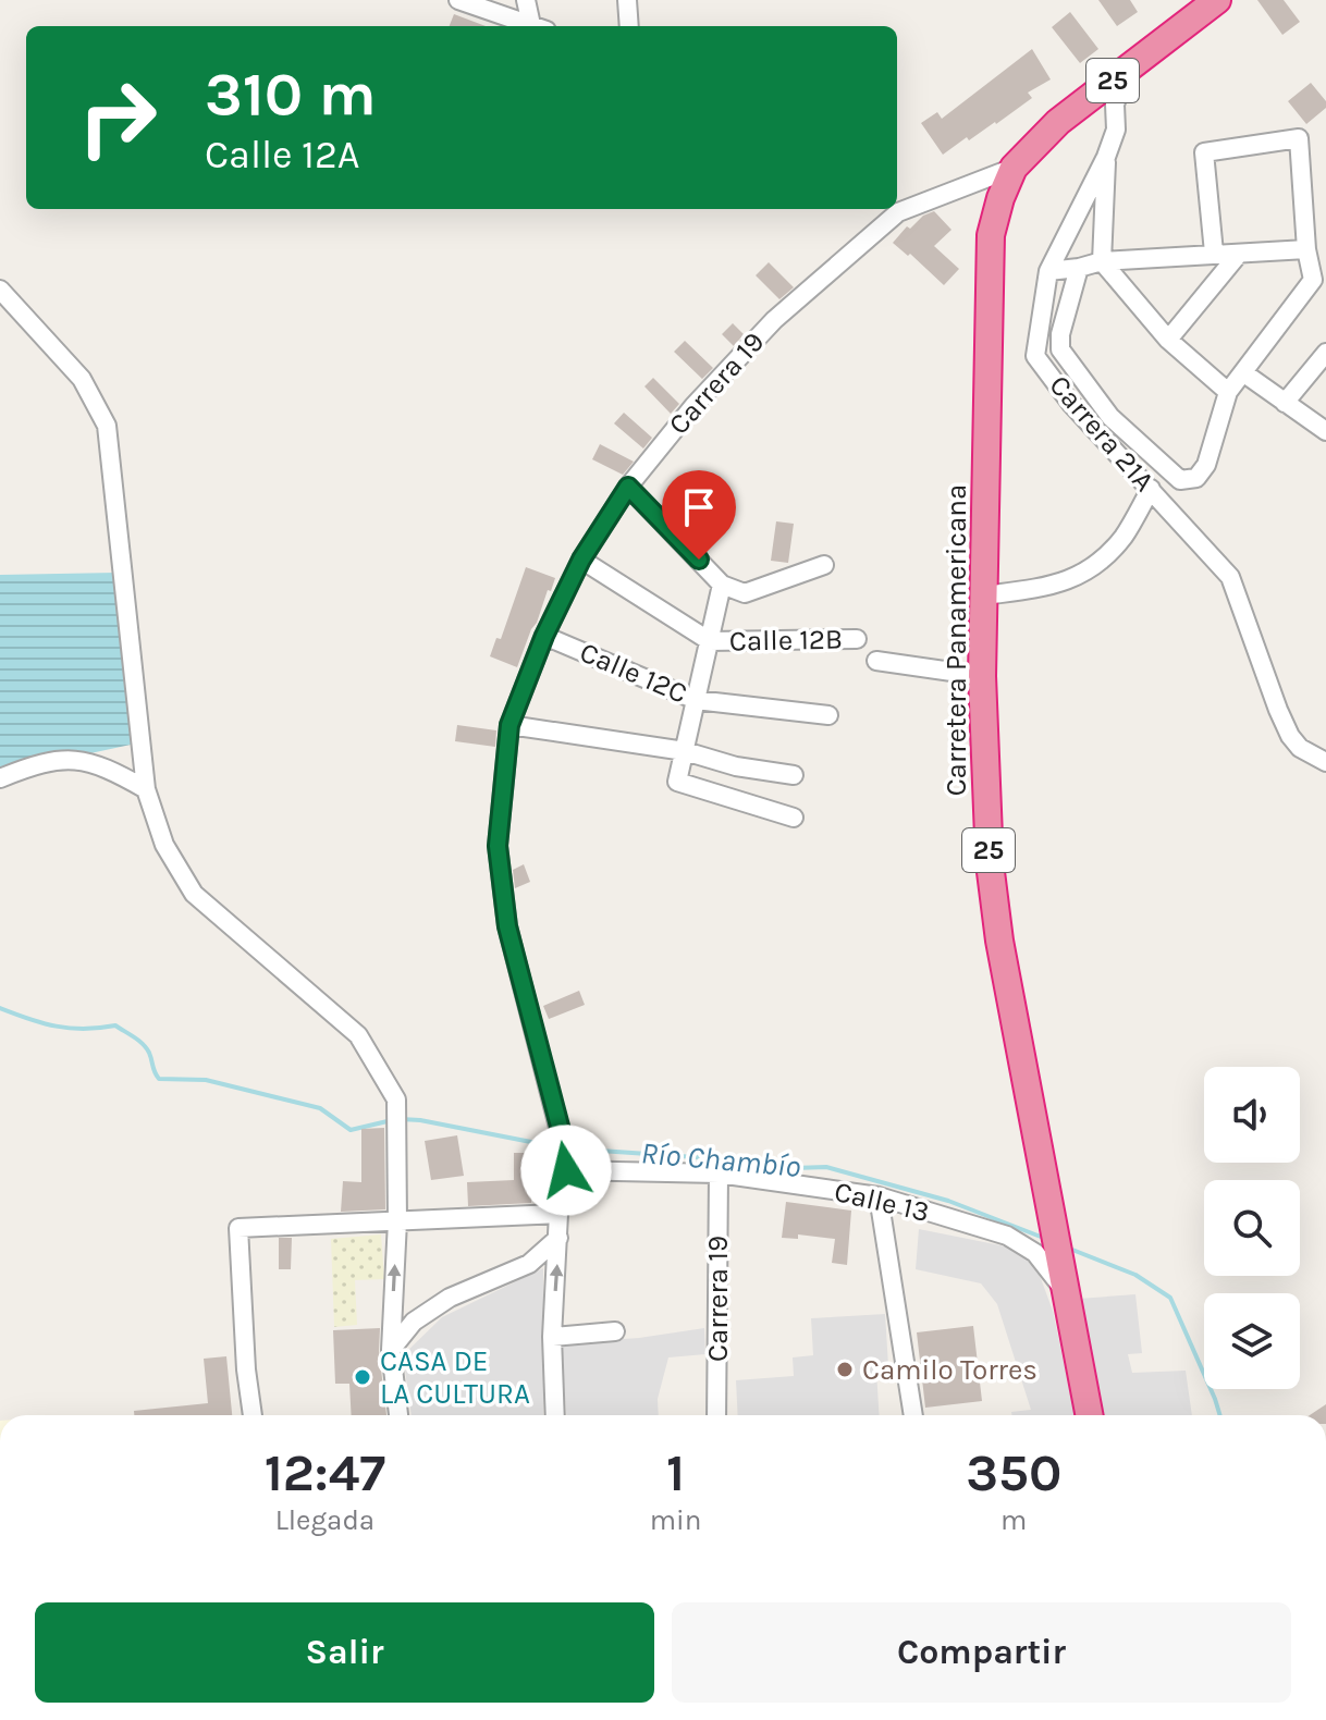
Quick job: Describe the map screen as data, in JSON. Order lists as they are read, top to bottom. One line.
{"streets":{"highway":["25","Carretera Panamericana"],"street":["Carrera 19","Carrera 21A","Calle 12B","Calle 12C","Calle 13"]},"crossings":[["Carrera 19","Calle 12B"],["Carrera 19","Carretera Panamericana"],["Carrera 19","Calle 12C"],["Carrera 19","Calle 13"],["Carrera 21A","Carretera Panamericana"],["Carretera Panamericana","Calle 13"]],"water":["Río Chambío"],"places":["Camilo Torres","CASA DE LA CULTURA"],"page":{"turn":["310 m","Calle 12A"],"eta":["12:47","Llegada","1","min","350","m"],"buttons":["Salir","Compartir"]}}
